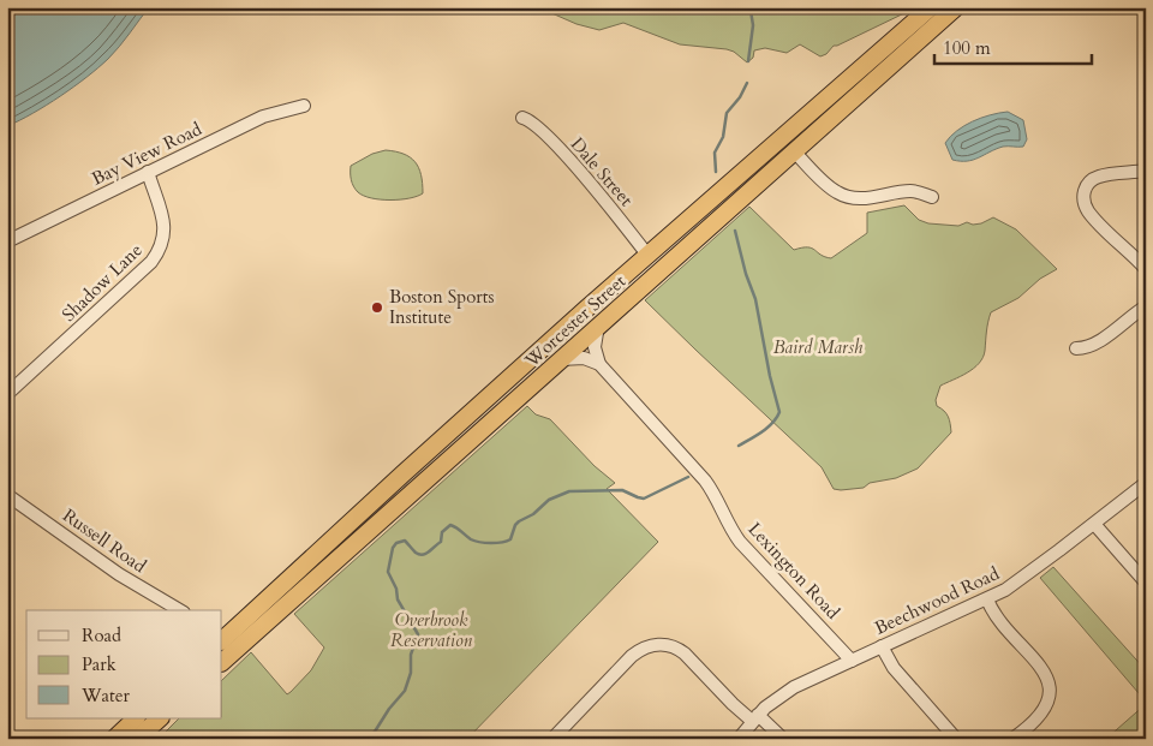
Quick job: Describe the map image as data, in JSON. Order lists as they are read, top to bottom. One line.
{"streets":{"highway":["Worcester Street"],"street":["Bay View Road","Dale Street","Shadow Lane","Russell Road","Lexington Road","Beechwood Road"]},"crossings":[["Bay View Road","Shadow Lane"],["Dale Street","Worcester Street"],["Lexington Road","Beechwood Road"]],"parks":["Baird Marsh","Overbrook Reservation"],"places":["Boston Sports Institute"],"legend":["Road","Park","Water"],"scale_bar":"100 m"}
